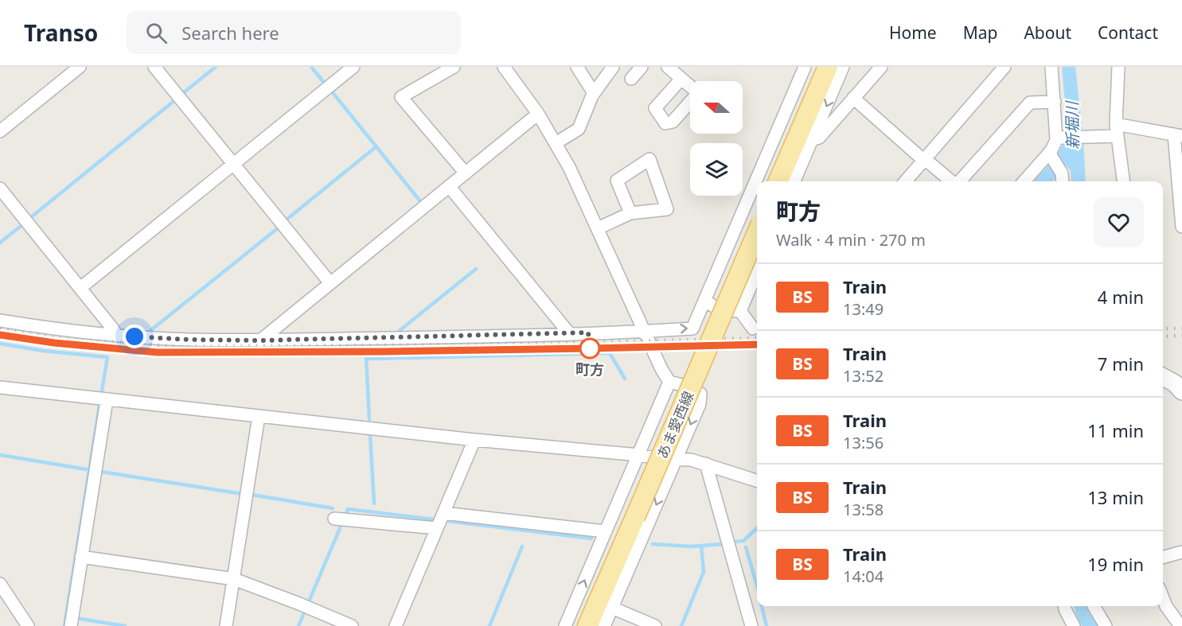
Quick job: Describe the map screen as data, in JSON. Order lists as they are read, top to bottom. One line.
{"streets":{"main road":["あま愛西線"]},"water":["新堀川"],"places":["町方"],"north":"left","page":{"header":"Transo","search":"Search here","nav":["Home","Map","About","Contact"],"heading":["町方","Walk · 4 min · 270 m"],"list":[{"mark":"BS","name":"Train","note":"13:49","value":"4 min"},{"mark":"BS","name":"Train","note":"13:52","value":"7 min"},{"mark":"BS","name":"Train","note":"13:56","value":"11 min"},{"mark":"BS","name":"Train","note":"13:58","value":"13 min"},{"mark":"BS","name":"Train","note":"14:04","value":"19 min"}]}}
